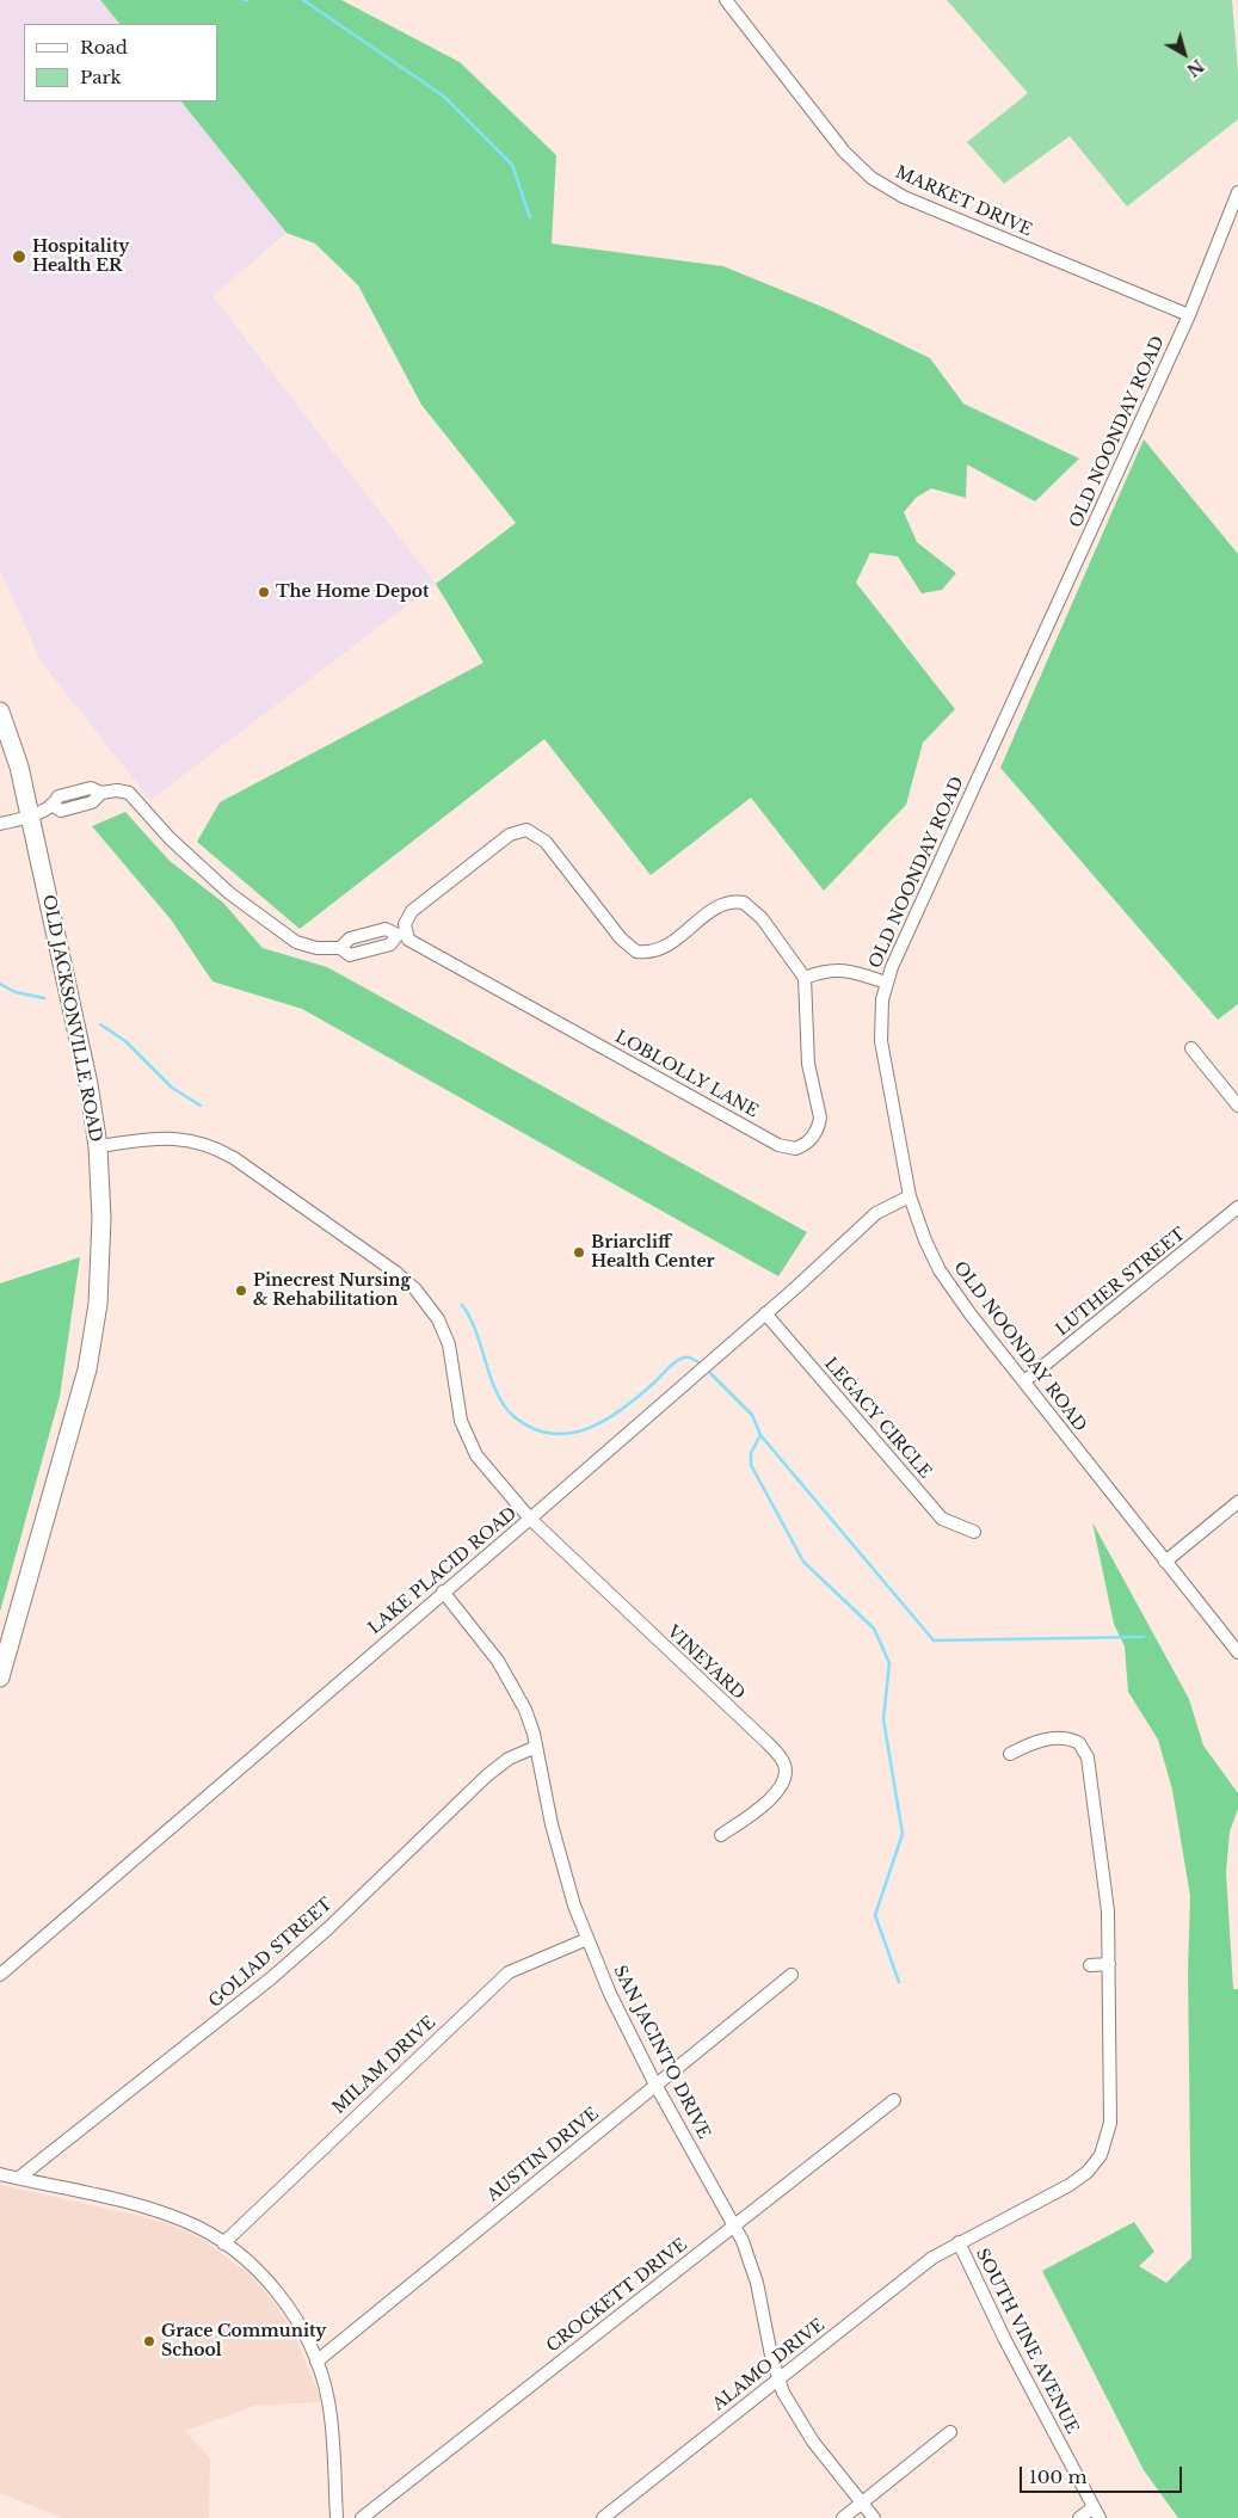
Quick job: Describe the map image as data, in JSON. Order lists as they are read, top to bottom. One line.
{"streets":{"main road":["OLD JACKSONVILLE ROAD"],"street":["MARKET DRIVE","OLD NOONDAY ROAD","LOBLOLLY LANE","LUTHER STREET","LEGACY CIRCLE","LAKE PLACID ROAD","VINEYARD","GOLIAD STREET","SAN JACINTO DRIVE","MILAM DRIVE","AUSTIN DRIVE","CROCKETT DRIVE","SOUTH VINE AVENUE","ALAMO DRIVE"]},"crossings":[["MARKET DRIVE","OLD NOONDAY ROAD"],["OLD NOONDAY ROAD","LUTHER STREET"],["OLD NOONDAY ROAD","LAKE PLACID ROAD"],["LEGACY CIRCLE","LAKE PLACID ROAD"],["LAKE PLACID ROAD","VINEYARD"],["LAKE PLACID ROAD","SAN JACINTO DRIVE"],["GOLIAD STREET","SAN JACINTO DRIVE"],["SAN JACINTO DRIVE","MILAM DRIVE"],["SAN JACINTO DRIVE","AUSTIN DRIVE"],["SAN JACINTO DRIVE","CROCKETT DRIVE"],["SAN JACINTO DRIVE","ALAMO DRIVE"],["SOUTH VINE AVENUE","ALAMO DRIVE"]],"places":["Hospitality Health ER","The Home Depot","Briarcliff Health Center","Pinecrest Nursing & Rehabilitation","Grace Community School"],"legend":["Road","Park"],"scale_bar":"100 m","north":"bottom right"}
